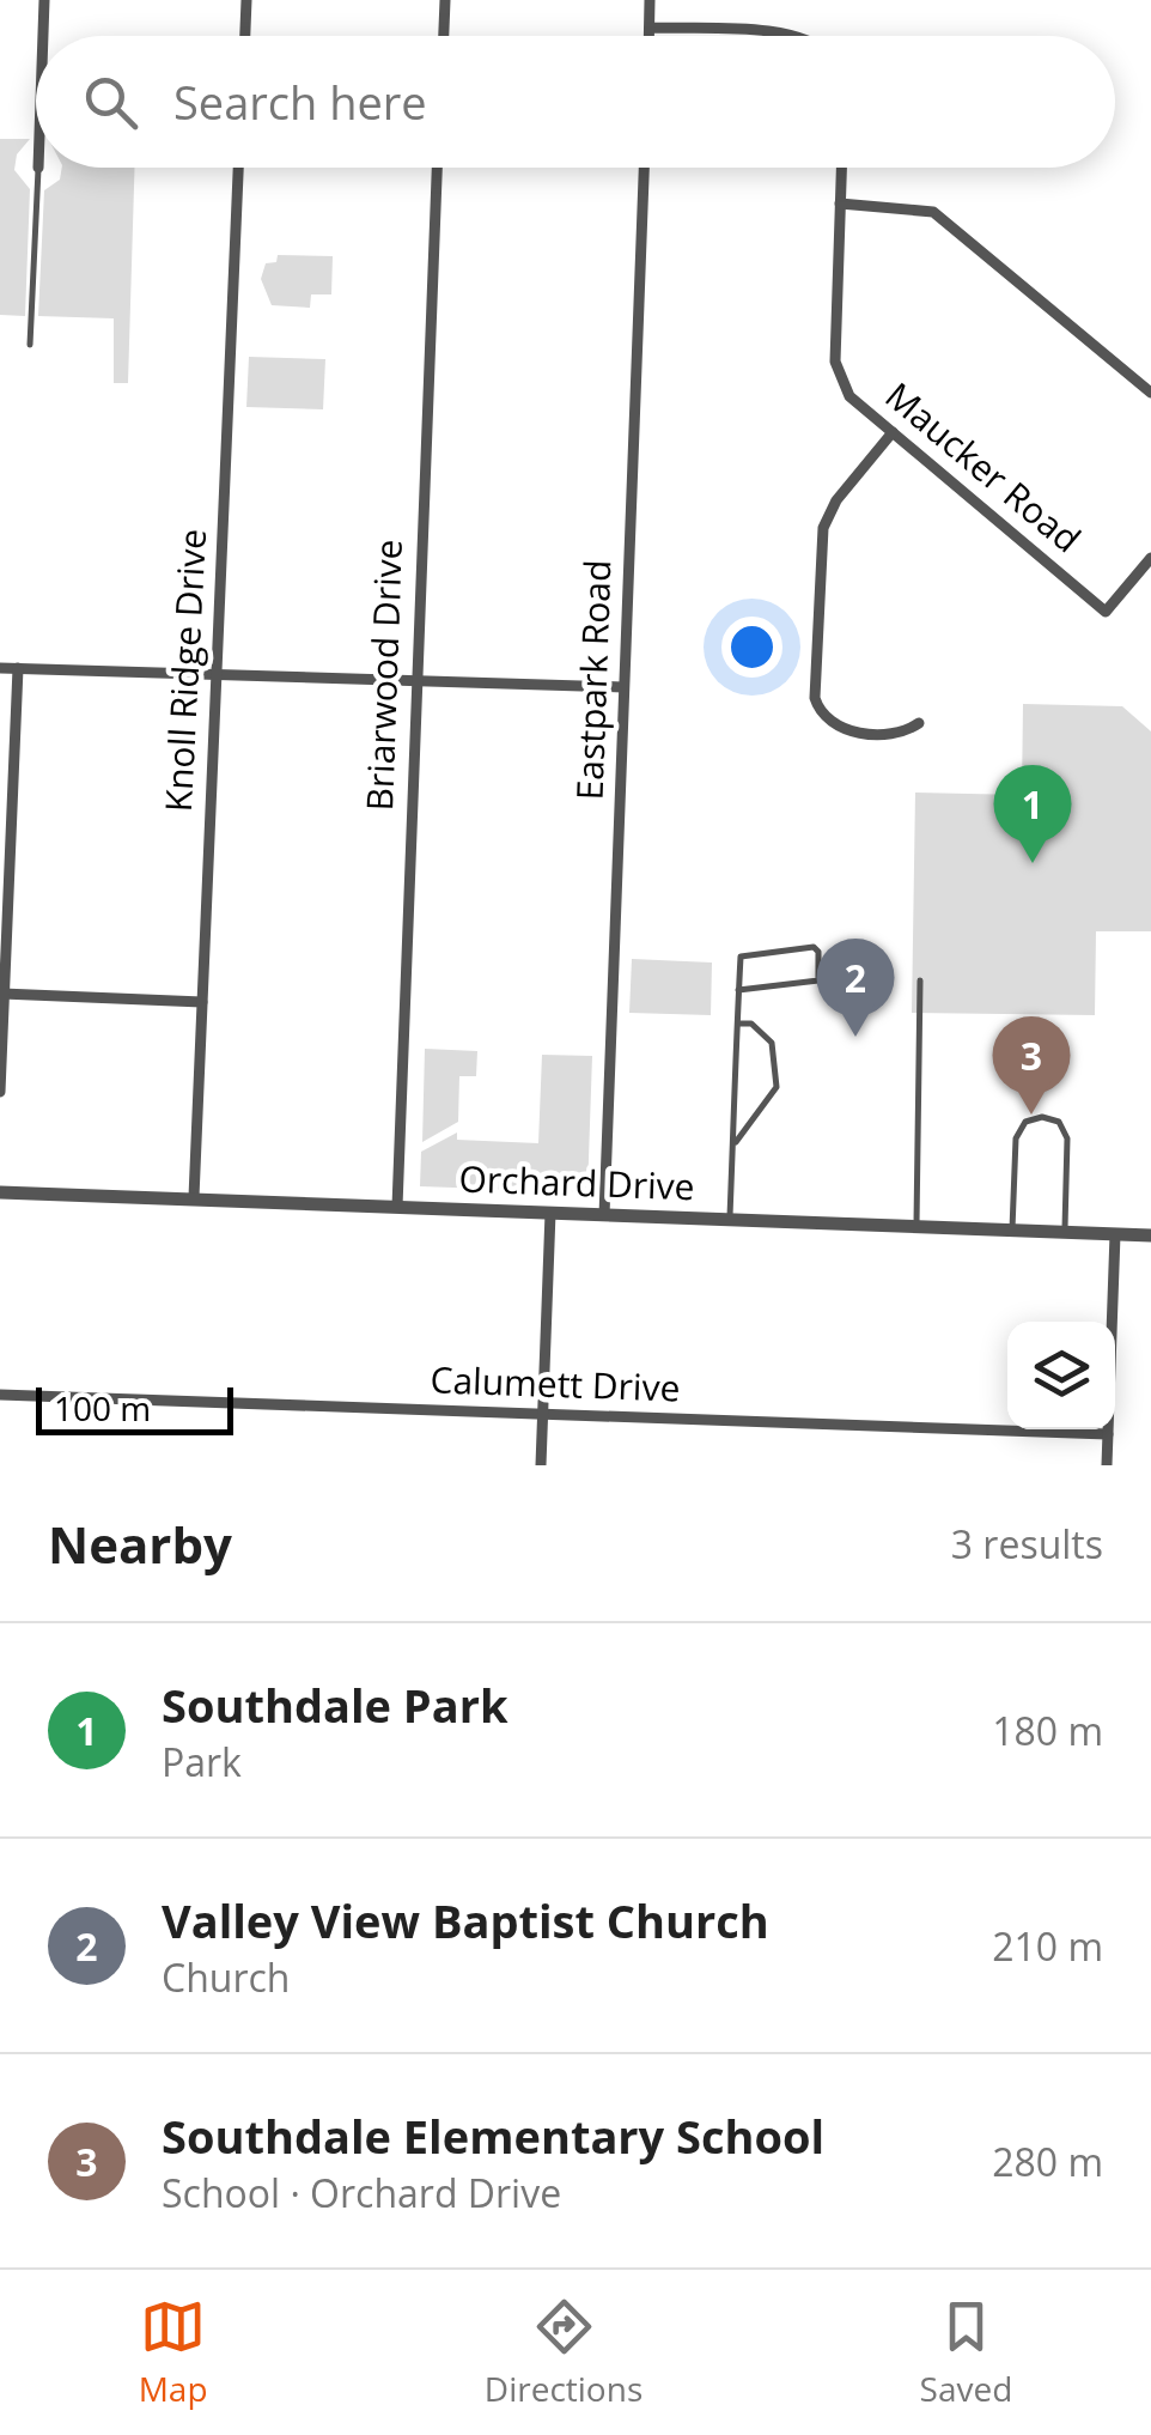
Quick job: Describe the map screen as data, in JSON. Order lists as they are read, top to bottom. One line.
{"streets":{"street":["Maucker Road","Knoll Ridge Drive","Briarwood Drive","Eastpark Road","Orchard Drive","Calumett Drive"]},"crossings":[["Knoll Ridge Drive","Orchard Drive"],["Briarwood Drive","Orchard Drive"],["Eastpark Road","Orchard Drive"]],"scale_bar":"100 m","page":{"search":"Search here","pins":["1","2","3"],"scale":"100 m","heading":["Nearby","3 results"],"list":[{"mark":"1","name":"Southdale Park","note":"Park","value":"180 m"},{"mark":"2","name":"Valley View Baptist Church","note":"Church","value":"210 m"},{"mark":"3","name":"Southdale Elementary School","note":"School · Orchard Drive","value":"280 m"}],"nav":["Map","Directions","Saved"]}}
